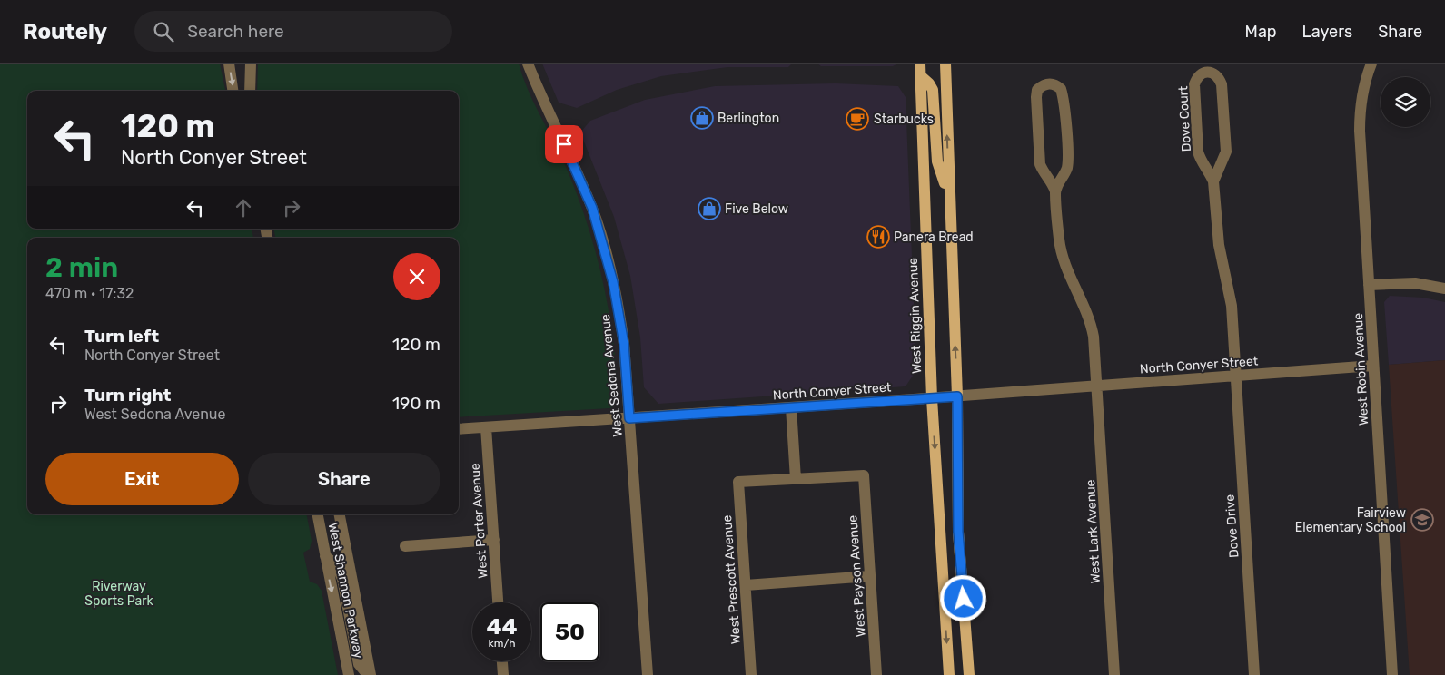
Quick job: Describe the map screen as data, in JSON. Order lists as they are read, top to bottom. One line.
{"streets":{"main road":["West Riggin Avenue"],"street":["Dove Court","North Conyer Street","West Robin Avenue","West Sedona Avenue","West Porter Avenue","Dove Drive","West Lark Avenue","West Payson Avenue","West Prescott Avenue","West Shannon Parkway"]},"crossings":[["Dove Court","North Conyer Street"],["Dove Court","Dove Drive"],["West Riggin Avenue","North Conyer Street"],["North Conyer Street","West Robin Avenue"],["North Conyer Street","West Sedona Avenue"],["North Conyer Street","West Porter Avenue"],["North Conyer Street","Dove Drive"],["North Conyer Street","West Lark Avenue"],["West Payson Avenue","West Prescott Avenue"]],"parks":["Riverway Sports Park"],"places":{"shop":["Berlington","Five Below"],"cafe":["Starbucks"],"restaurant":["Panera Bread"],"school or university":["Fairview Elementary School"]},"page":{"header":"Routely","search":"Search here","nav":["Map","Layers","Share"],"turn":["120 m","North Conyer Street"],"heading":["2 min","470 m · 17:32"],"list":[{"name":"Turn left","note":"North Conyer Street","value":"120 m"},{"name":"Turn right","note":"West Sedona Avenue","value":"190 m"}],"buttons":["Exit","Share"],"speed":"44 km/h","limit":"50"}}
